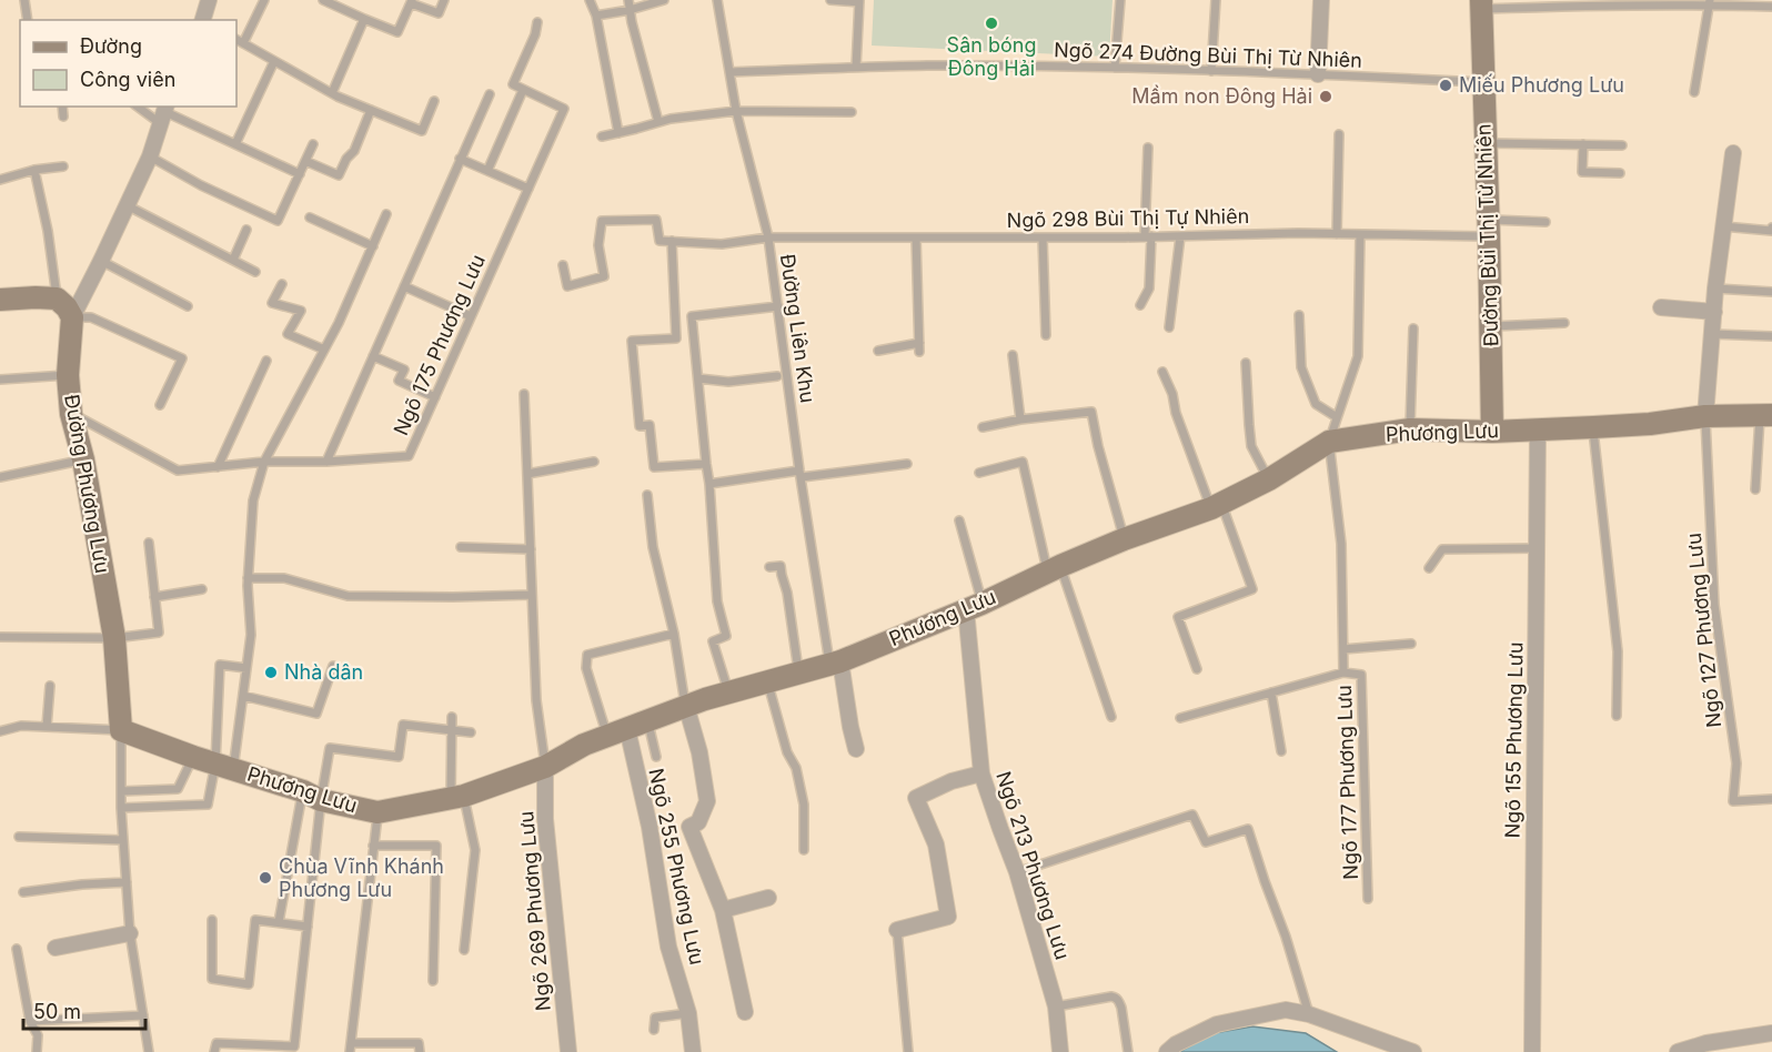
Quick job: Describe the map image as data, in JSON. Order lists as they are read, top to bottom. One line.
{"streets":{"street":["Đường Bùi Thị Từ Nhiên","Phương Lưu","Đường Phương Lưu","Ngõ 155 Phương Lưu","Ngõ 213 Phương Lưu","Ngõ 255 Phương Lưu","Ngõ 269 Phương Lưu"],"lane":["Ngõ 274 Đường Bùi Thị Từ Nhiên","Ngõ 298 Bùi Thị Tự Nhiên","Đường Liên Khu","Ngõ 175 Phương Lưu","Ngõ 127 Phương Lưu","Ngõ 177 Phương Lưu"]},"crossings":[["Ngõ 274 Đường Bùi Thị Từ Nhiên","Đường Bùi Thị Từ Nhiên"],["Ngõ 274 Đường Bùi Thị Từ Nhiên","Đường Liên Khu"],["Ngõ 298 Bùi Thị Tự Nhiên","Đường Bùi Thị Từ Nhiên"],["Ngõ 298 Bùi Thị Tự Nhiên","Đường Liên Khu"],["Đường Bùi Thị Từ Nhiên","Phương Lưu"],["Đường Liên Khu","Phương Lưu"],["Ngõ 175 Phương Lưu","Đường Phương Lưu"],["Phương Lưu","Đường Phương Lưu"],["Phương Lưu","Ngõ 127 Phương Lưu"],["Phương Lưu","Ngõ 155 Phương Lưu"],["Phương Lưu","Ngõ 177 Phương Lưu"],["Phương Lưu","Ngõ 213 Phương Lưu"],["Phương Lưu","Ngõ 255 Phương Lưu"],["Phương Lưu","Ngõ 269 Phương Lưu"]],"places":["Sân bóng Đông Hải","Miếu Phương Lưu","Mầm non Đông Hải","Nhà dân","Chùa Vĩnh Khánh Phương Lưu"],"legend":["Đường","Công viên"],"scale_bar":"50 m"}
